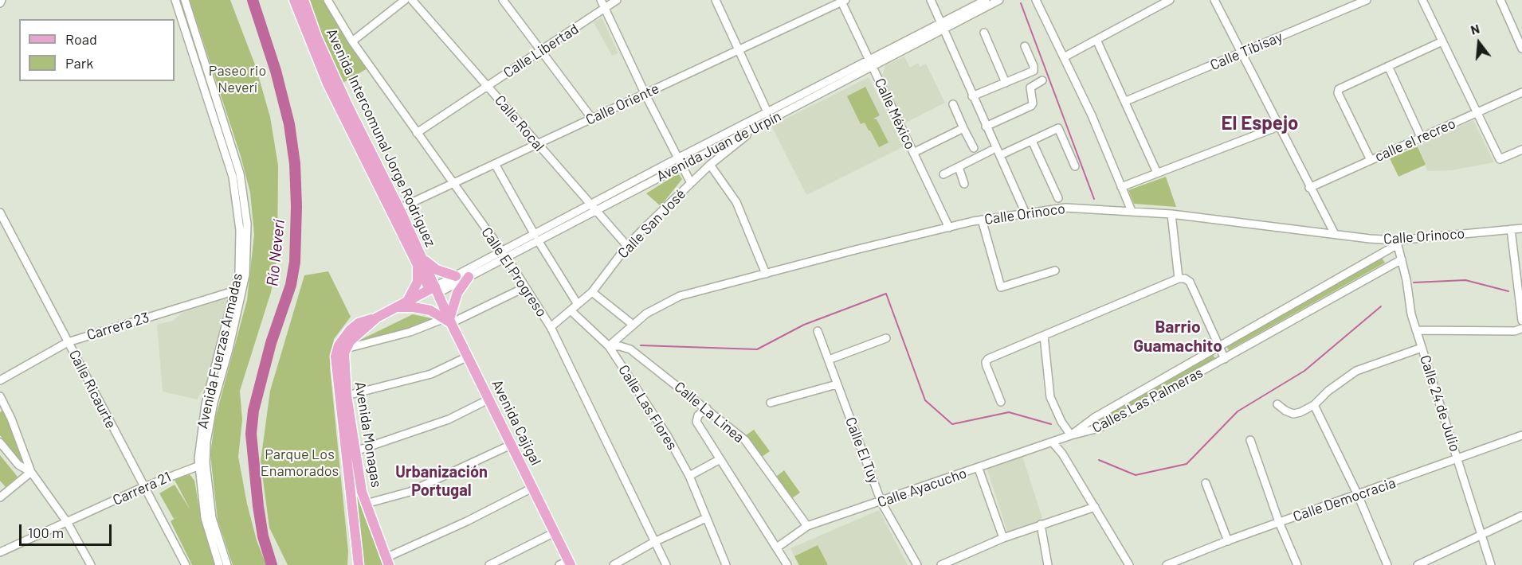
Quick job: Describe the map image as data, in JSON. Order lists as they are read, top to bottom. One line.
{"streets":{"main road":["Avenida Intercomunal Jorge Rodriguez","Avenida Cajigal","Avenida Monagas"],"street":["Calle Libertad","Calle Tibisay","Calle Oriente","Calle México","Calle Rocal","calle el recreo","Avenida Juan de Urpín","Calle Orinoco","Calle San José","Calle El Progreso","Carrera 23","Avenida Fuerzas Armadas","Calle Ricaurte","Calles Las Palmeras","Calle 24 de Julio","Calle Las Flores","Calle La Linea","Calle El Tuy","Calle Ayacucho","Carrera 21","Calle Democracia"]},"crossings":[["Calle Libertad","Calle Rocal"],["Calle Libertad","Calle El Progreso"],["Calle Oriente","Calle México"],["Calle Oriente","Calle Rocal"],["Calle Oriente","Avenida Intercomunal Jorge Rodriguez"],["Calle Oriente","Calle El Progreso"],["Calle México","Avenida Juan de Urpín"],["Calle México","Calle Orinoco"],["Calle Rocal","Avenida Juan de Urpín"],["Calle Rocal","Calle San José"],["Avenida Intercomunal Jorge Rodriguez","Avenida Juan de Urpín"],["Avenida Intercomunal Jorge Rodriguez","Avenida Cajigal"],["Avenida Intercomunal Jorge Rodriguez","Avenida Monagas"],["Avenida Juan de Urpín","Calle San José"],["Avenida Juan de Urpín","Calle El Progreso"],["Avenida Juan de Urpín","Avenida Cajigal"],["Avenida Juan de Urpín","Avenida Monagas"],["Calle Orinoco","Calles Las Palmeras"],["Calle Orinoco","Calle 24 de Julio"],["Calle Orinoco","Calle Las Flores"],["Calle Orinoco","Calle La Linea"],["Calle San José","Calle El Progreso"],["Calle San José","Calle Las Flores"],["Carrera 23","Avenida Fuerzas Armadas"],["Carrera 23","Calle Ricaurte"],["Avenida Fuerzas Armadas","Carrera 21"],["Calle Ricaurte","Carrera 21"],["Calles Las Palmeras","Calle 24 de Julio"],["Calles Las Palmeras","Calle Ayacucho"],["Calle 24 de Julio","Calle Democracia"],["Calle Las Flores","Calle La Linea"],["Calle La Linea","Calle Ayacucho"],["Avenida Cajigal","Avenida Monagas"],["Calle El Tuy","Calle Ayacucho"]],"districts":["El Espejo","Barrio Guamachito","Urbanización Portugal"],"water":["Río Neverí"],"parks":["Paseo rio Neverí","Parque Los Enamorados"],"legend":["Road","Park"],"scale_bar":"100 m","north":"top"}
